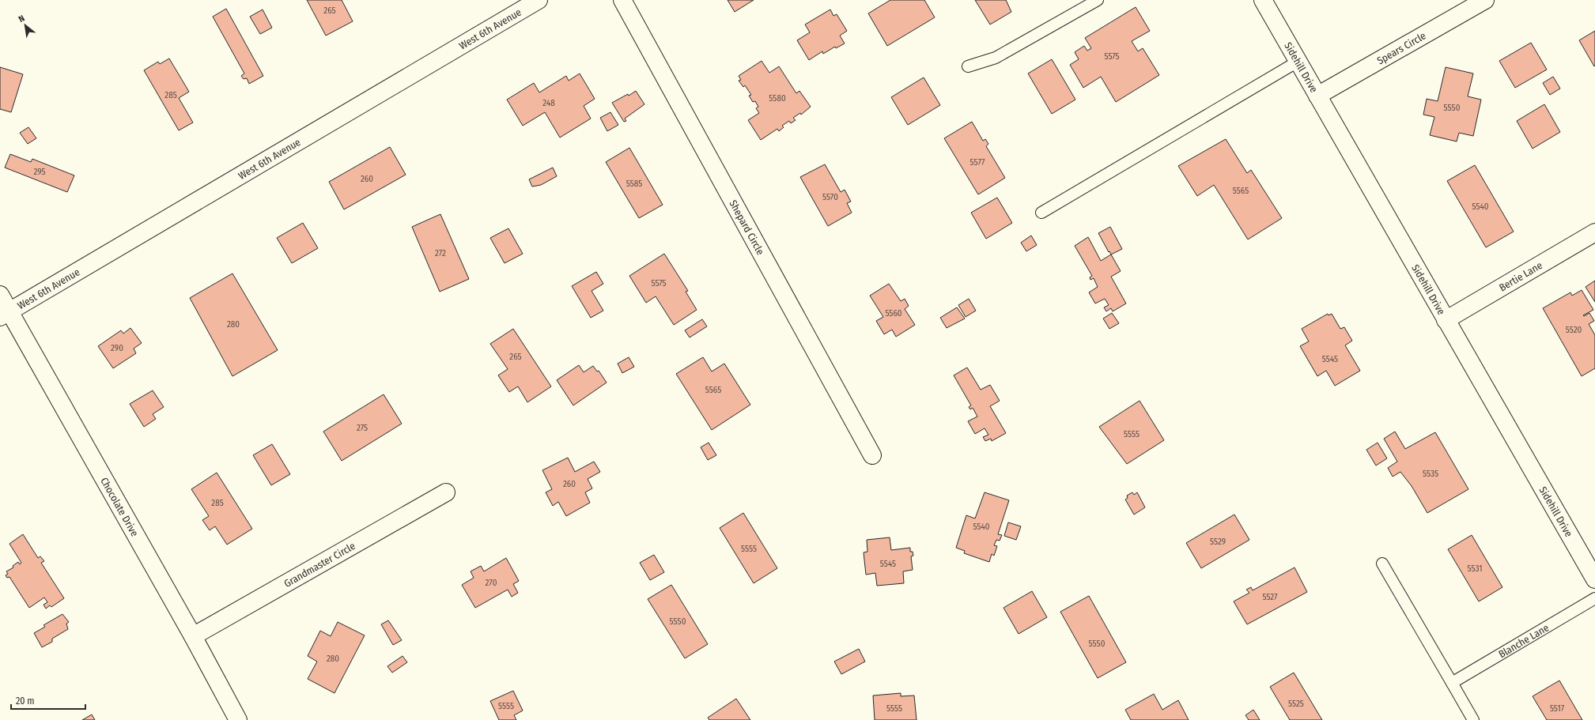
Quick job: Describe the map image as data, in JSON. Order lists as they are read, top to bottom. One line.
{"streets":{"street":["West 6th Avenue","Spears Circle","Sidehill Drive","Shepard Circle","Bertie Lane","Chocolate Drive","Grandmaster Circle"],"lane":["Blanche Lane"]},"crossings":[["West 6th Avenue","Chocolate Drive"],["Spears Circle","Sidehill Drive"],["Sidehill Drive","Bertie Lane"],["Chocolate Drive","Grandmaster Circle"]],"house_numbers":["265","5575","285","5580","248","5550","5577","295","260","5585","5565","5570","5540","272","5575","5560","280","5520","290","265","5545","5565","275","5555","5535","260","285","5540","5529","5555","5545","5531","270","5527","5550","5550","280","5525","5555","5555","5517"],"scale_bar":"20 m","north":"top left"}
